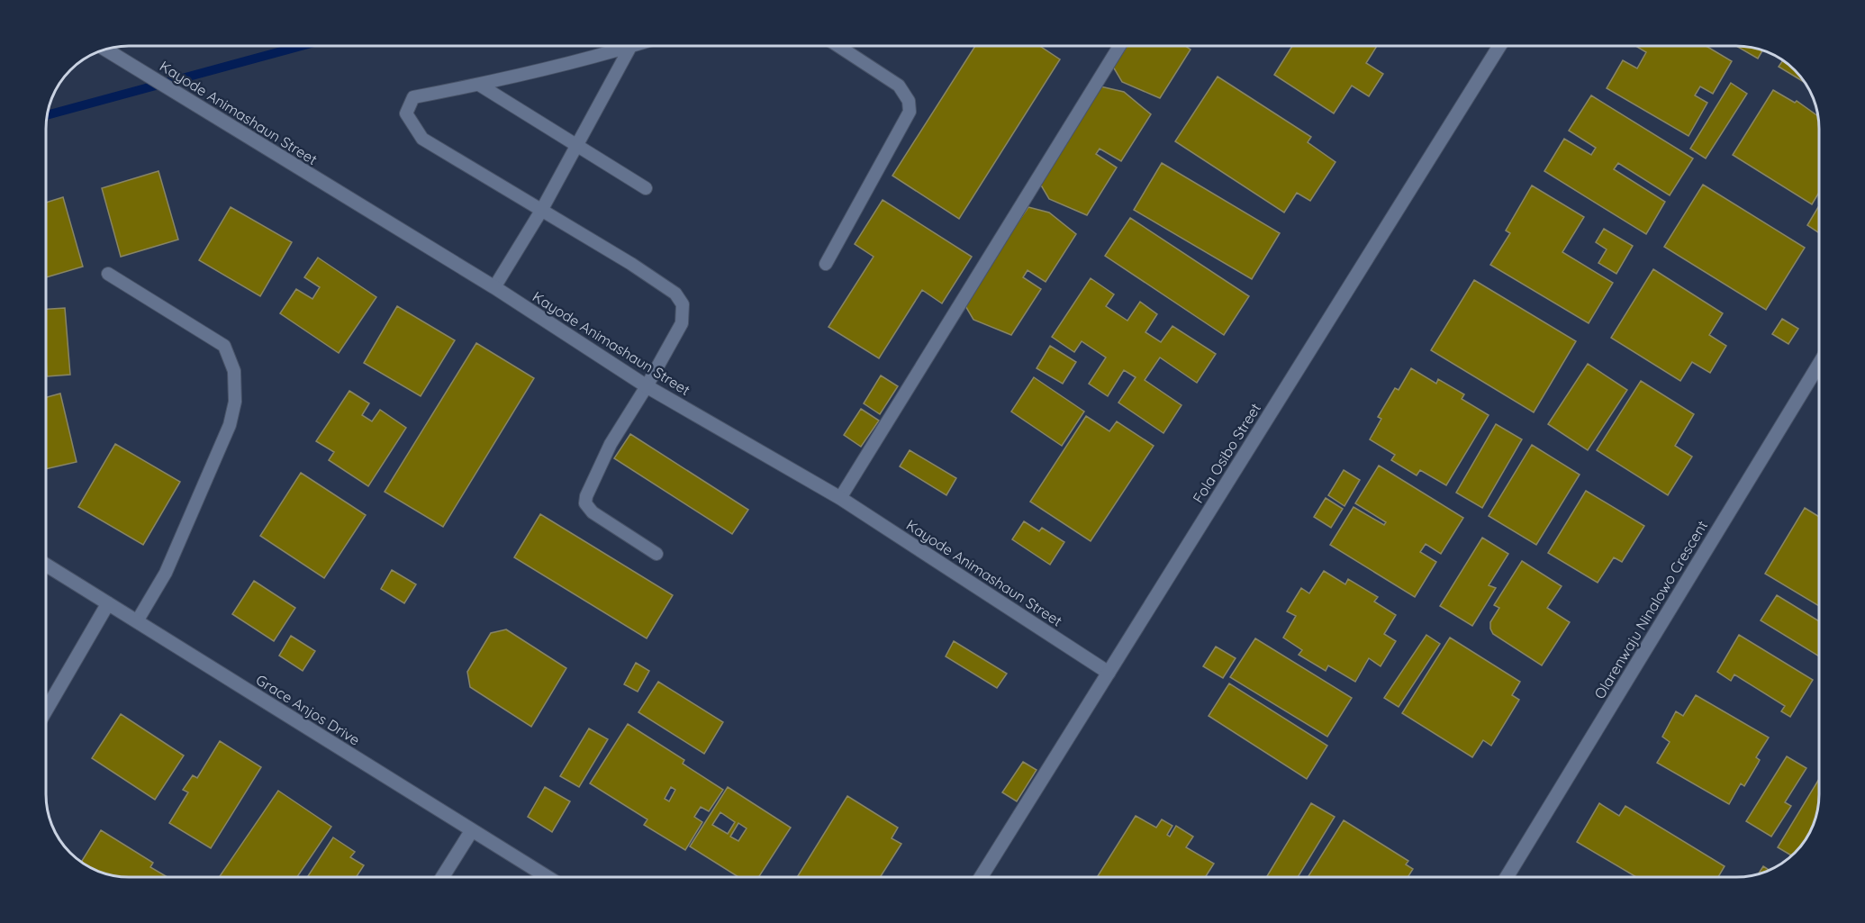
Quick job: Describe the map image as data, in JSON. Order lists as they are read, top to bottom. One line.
{"streets":{"street":["Kayode Animashaun Street","Fola Osibo Street","Olarenwaju Ninalowo Crescent","Grace Anjos Drive"]},"crossings":[["Kayode Animashaun Street","Fola Osibo Street"]]}
